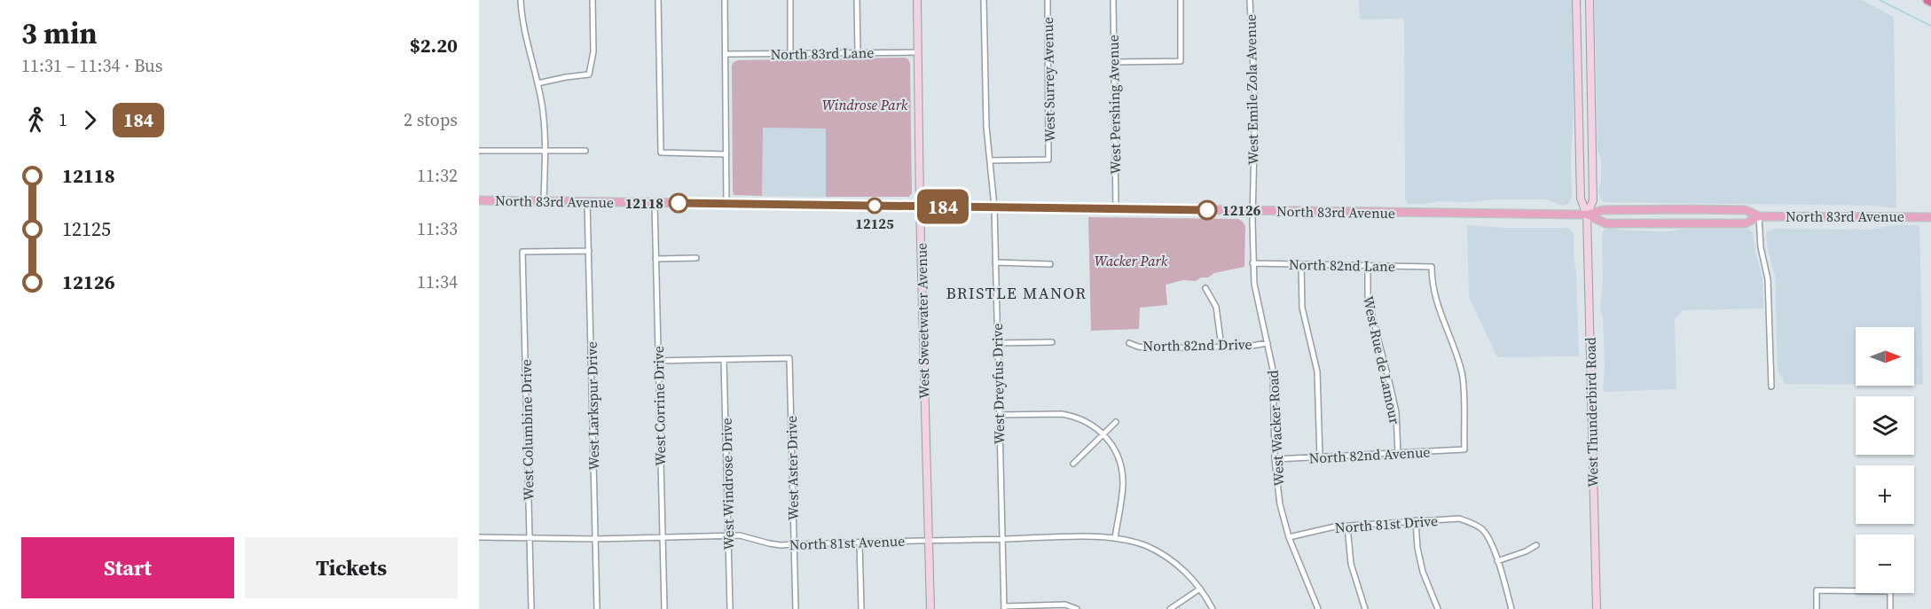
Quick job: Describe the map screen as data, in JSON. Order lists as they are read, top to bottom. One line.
{"streets":{"main road":["North 83rd Avenue","West Sweetwater Avenue","West Thunderbird Road"],"street":["North 83rd Lane","West Surrey Avenue","West Emile Zola Avenue","West Pershing Avenue","North 82nd Lane","North 82nd Drive","West Rue de Lamour","West Dreyfus Drive","West Larkspur Drive","West Corrine Drive","West Wacker Road","West Columbine Drive","North 82nd Avenue","West Aster Drive","West Windrose Drive","North 81st Drive","North 81st Avenue"]},"crossings":[["North 83rd Lane","West Sweetwater Avenue"],["West Surrey Avenue","West Dreyfus Drive"],["West Emile Zola Avenue","North 83rd Avenue"],["West Emile Zola Avenue","West Wacker Road"],["West Pershing Avenue","North 83rd Avenue"],["North 83rd Avenue","West Sweetwater Avenue"],["North 83rd Avenue","West Dreyfus Drive"],["North 83rd Avenue","West Larkspur Drive"],["North 83rd Avenue","West Corrine Drive"],["North 83rd Avenue","West Thunderbird Road"],["North 83rd Avenue","West Wacker Road"],["North 82nd Lane","West Rue de Lamour"],["North 82nd Lane","West Wacker Road"],["North 82nd Lane","North 82nd Avenue"],["West Sweetwater Avenue","North 81st Avenue"],["North 82nd Drive","West Wacker Road"],["West Rue de Lamour","North 82nd Avenue"],["West Dreyfus Drive","North 81st Avenue"],["West Larkspur Drive","West Columbine Drive"],["West Larkspur Drive","North 81st Avenue"],["West Corrine Drive","North 81st Avenue"],["West Wacker Road","North 82nd Avenue"],["West Wacker Road","North 81st Drive"],["West Columbine Drive","North 81st Avenue"],["West Aster Drive","West Windrose Drive"],["West Aster Drive","North 81st Avenue"],["West Windrose Drive","North 81st Avenue"]],"districts":["BRISTLE MANOR"],"parks":["Windrose Park","Wacker Park"],"places":["12118","12125","12126"],"lines":["bus line 184"],"north":"right","page":{"heading":["3 min","11:31 – 11:34 · Bus","$2.20"],"on_map":"184","legs":["1","184","2 stops"],"list":[{"name":"12118","value":"11:32"},{"name":"12125","value":"11:33"},{"name":"12126","value":"11:34"}],"map_buttons":["+","−"],"buttons":["Start","Tickets"]}}
